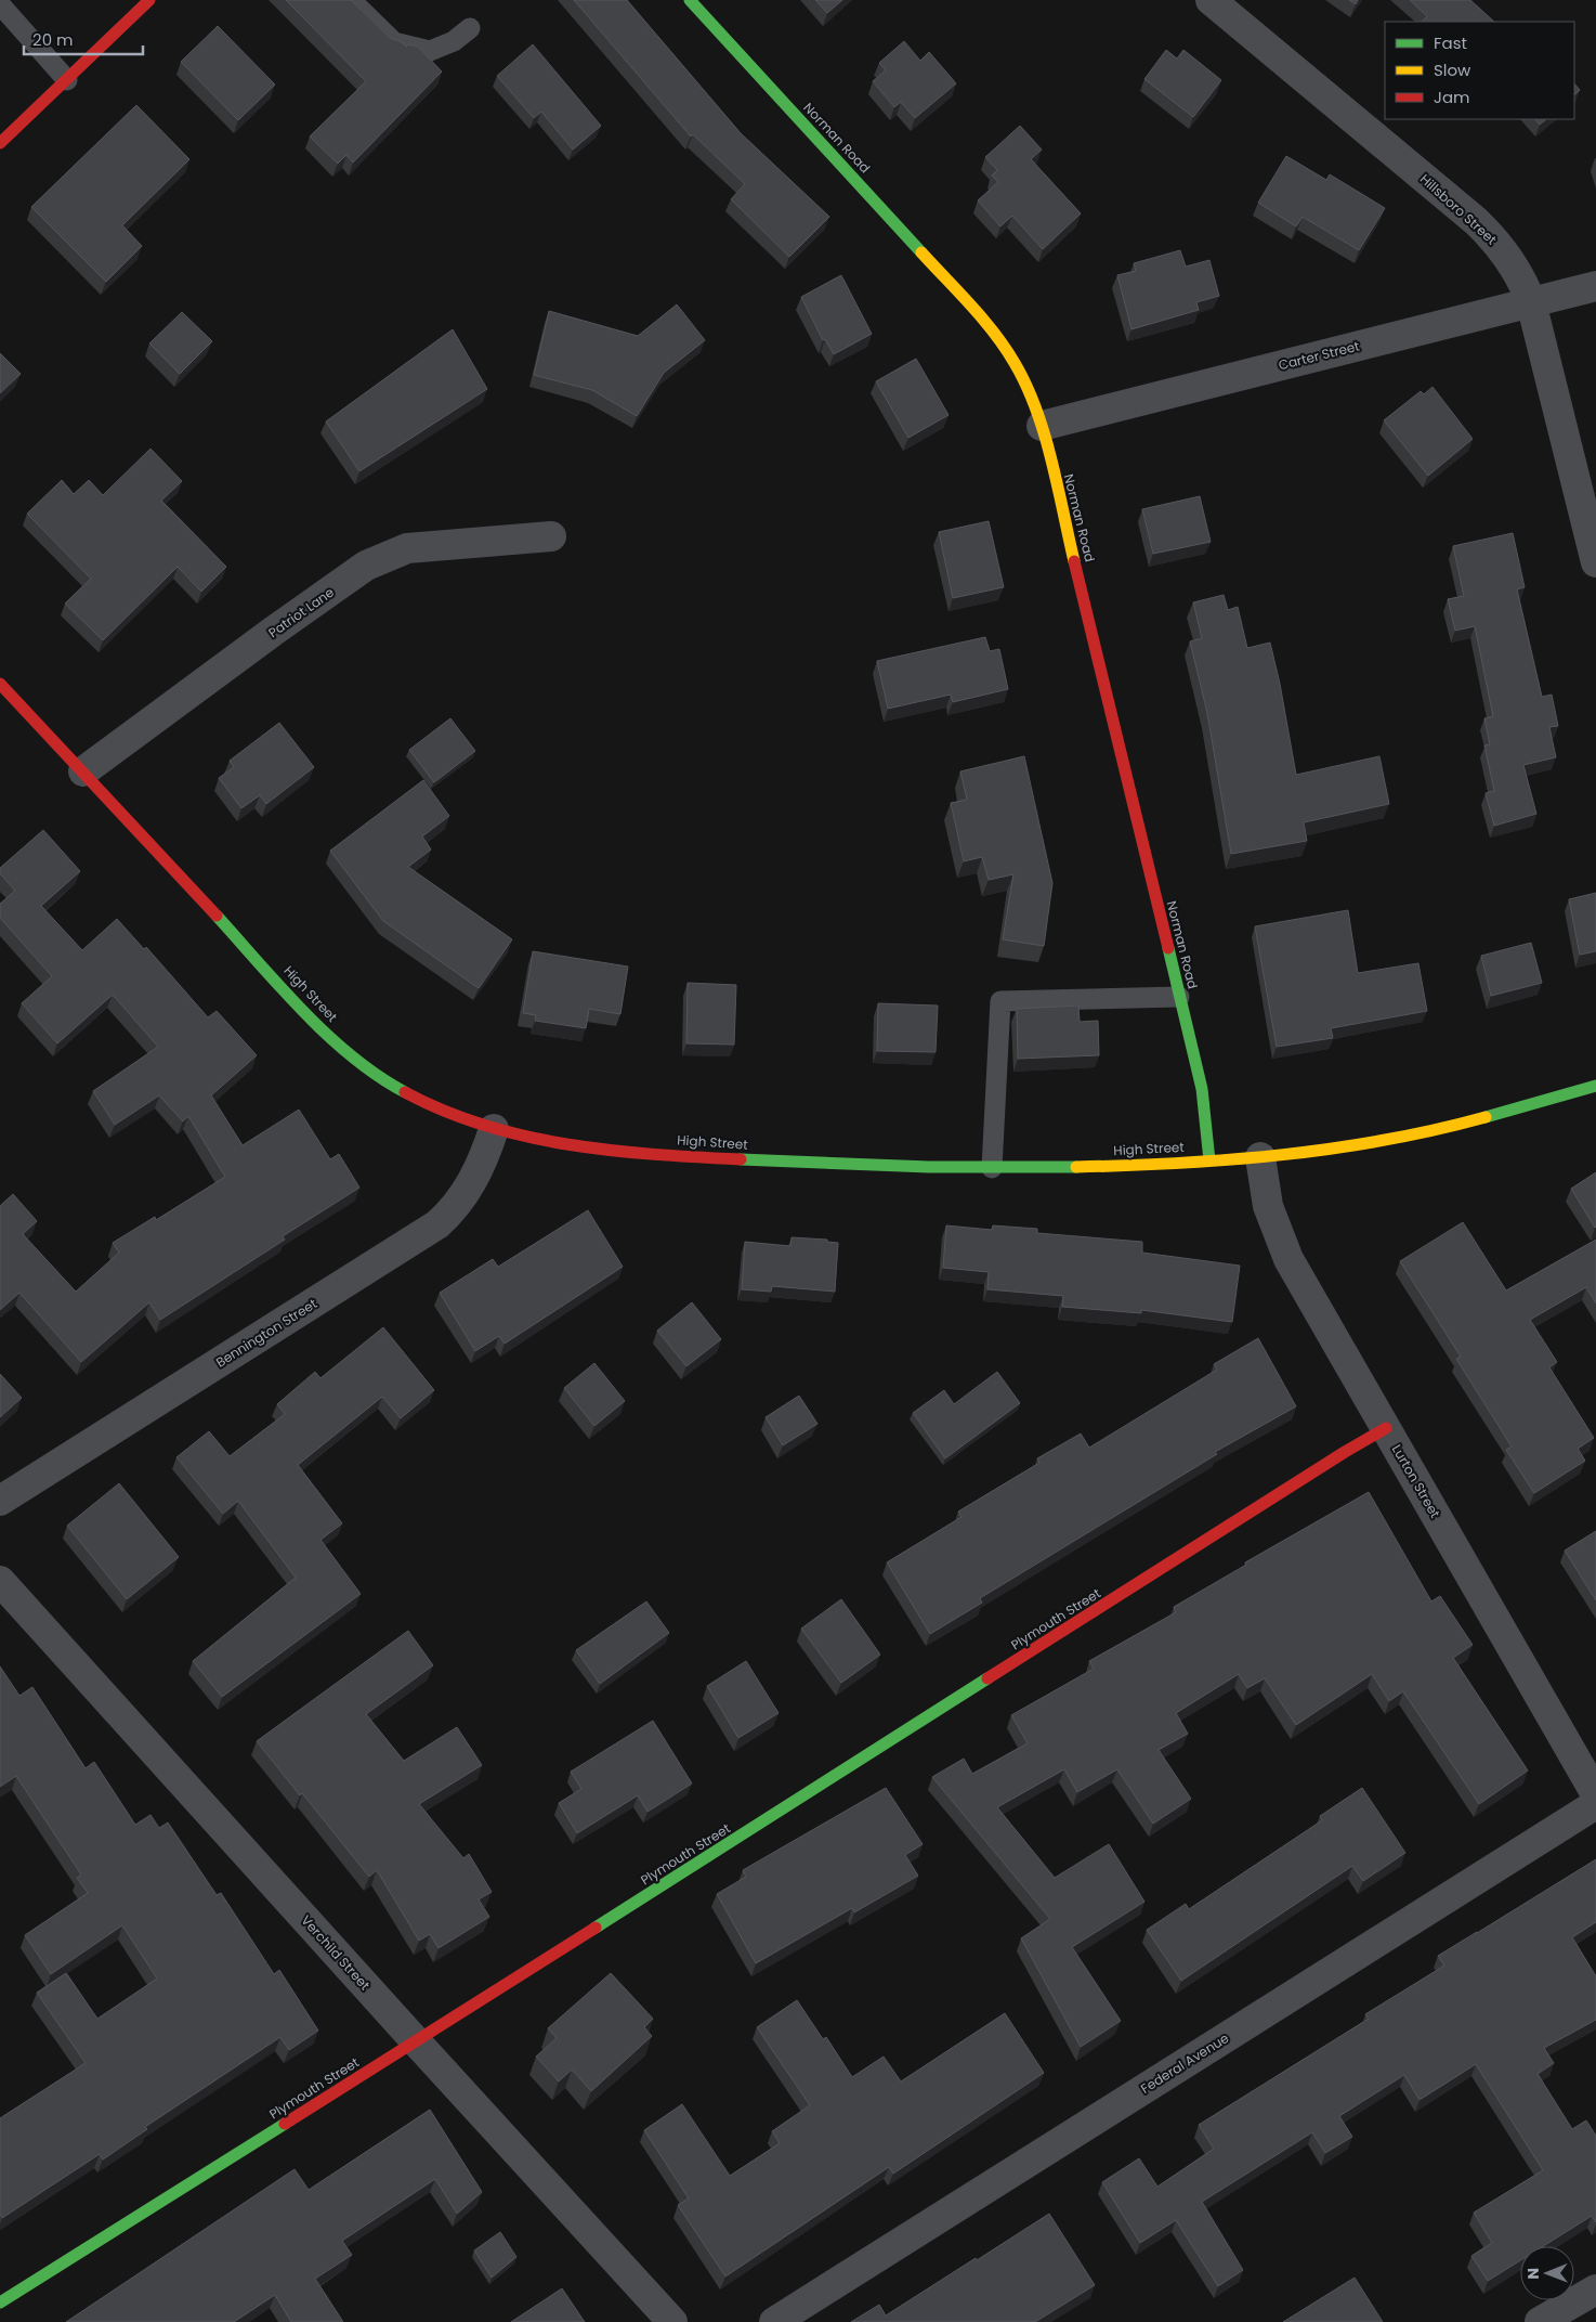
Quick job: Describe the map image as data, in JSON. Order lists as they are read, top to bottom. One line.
{"streets":{"street":["Norman Road","Hillsboro Street","Carter Street","Patriot Lane","High Street","Bennington Street","Lurton Street","Plymouth Street","Verchild Street","Federal Avenue"]},"crossings":[["Norman Road","Carter Street"],["Norman Road","High Street"],["Hillsboro Street","Carter Street"],["Patriot Lane","High Street"],["High Street","Bennington Street"],["High Street","Lurton Street"],["Lurton Street","Plymouth Street"],["Plymouth Street","Verchild Street"]],"legend":["Fast","Slow","Jam"],"scale_bar":"20 m","north":"left"}
